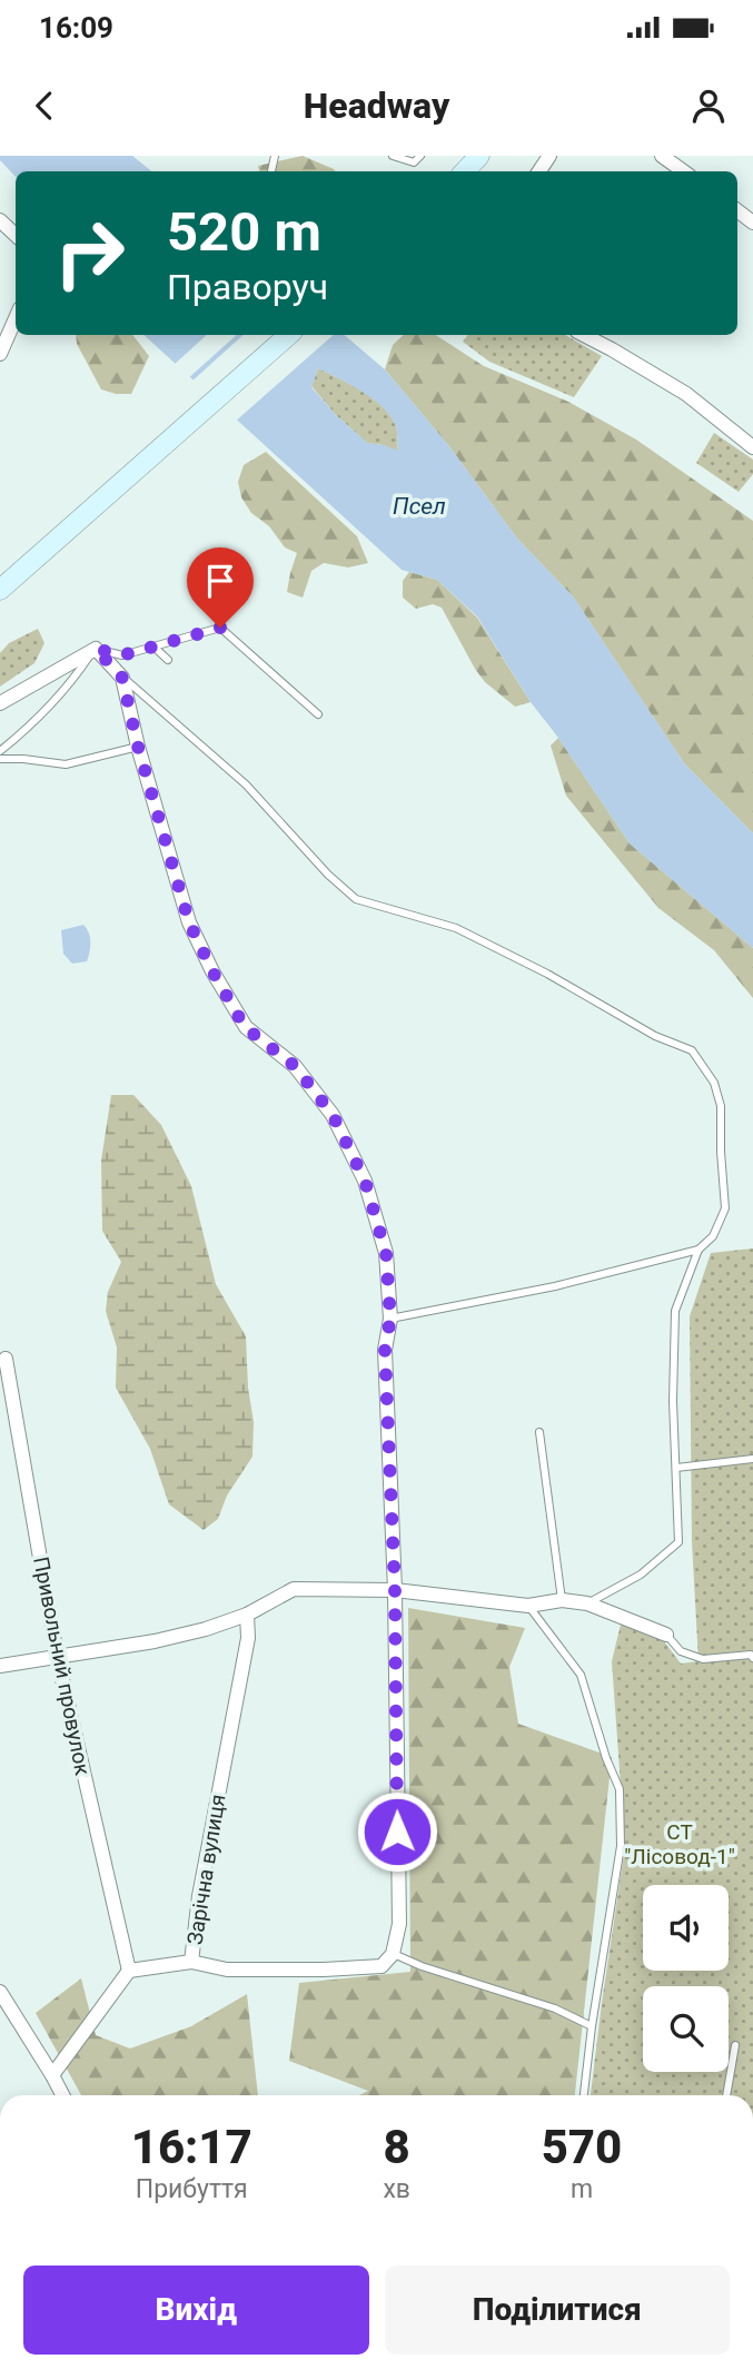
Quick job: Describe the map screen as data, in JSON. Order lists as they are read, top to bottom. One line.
{"streets":{"street":["Привольний провулок","Зарічна вулиця"]},"water":["Псел"],"parks":["СТ \"Лісовод-1\""],"page":{"status":"16:09","header":"Headway","turn":["520 m","Праворуч"],"eta":["16:17","Прибуття","8","хв","570","m"],"buttons":["Вихід","Поділитися"]}}
